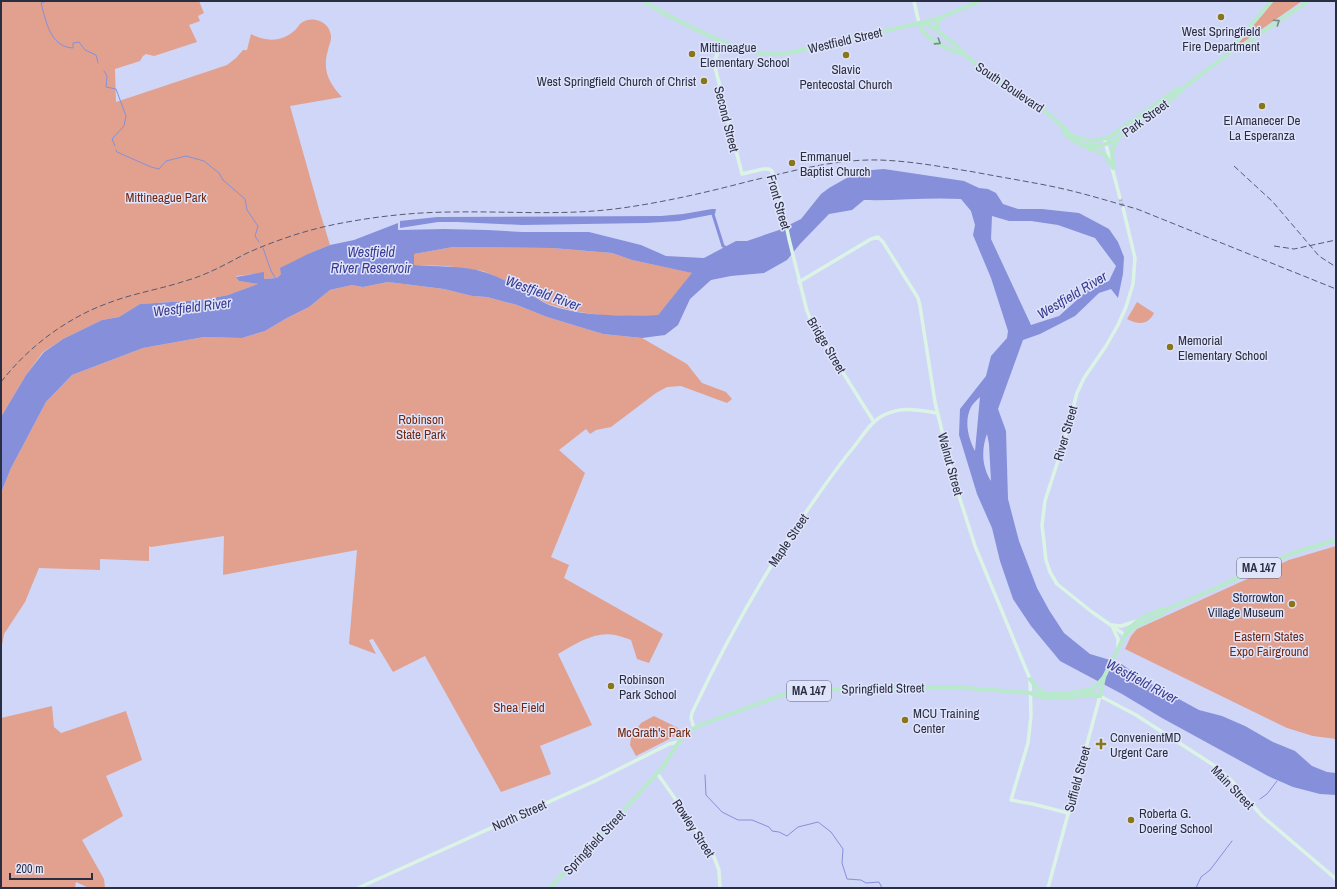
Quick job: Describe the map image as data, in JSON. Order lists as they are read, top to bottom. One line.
{"streets":{"main road":["Westfield Street","South Boulevard","Park Street","Second Street","Front Street","Bridge Street","River Street","Walnut Street","Maple Street","MA 147","Springfield Street","Suffield Street","Main Street","North Street","Rowley Street"]},"crossings":[["Westfield Street","South Boulevard"],["Westfield Street","Second Street"],["South Boulevard","Park Street"],["Second Street","Front Street"],["Front Street","Bridge Street"],["Bridge Street","Walnut Street"],["Bridge Street","Maple Street"],["River Street","MA 147"],["Walnut Street","Maple Street"],["Walnut Street","Springfield Street"],["Walnut Street","Suffield Street"],["Maple Street","Springfield Street"],["MA 147","Springfield Street"],["MA 147","Suffield Street"],["Springfield Street","Suffield Street"],["Springfield Street","Main Street"],["Springfield Street","North Street"],["Springfield Street","Rowley Street"],["Suffield Street","Main Street"]],"water":["Westfield River Reservoir","Westfield River"],"parks":["Mittineague Park","Robinson State Park","Eastern States Expo Fairground","Shea Field","McGrath's Park"],"places":{"other":["West Springfield Fire Department","Mittineague Elementary School","Slavic Pentecostal Church","West Springfield Church of Christ","El Amanecer De La Esperanza","Emmanuel Baptist Church","Memorial Elementary School","Storrowton Village Museum","Robinson Park School","MCU Training Center","Roberta G. Doering School"],"health":["ConvenientMD Urgent Care"]},"scale_bar":"200 m"}
